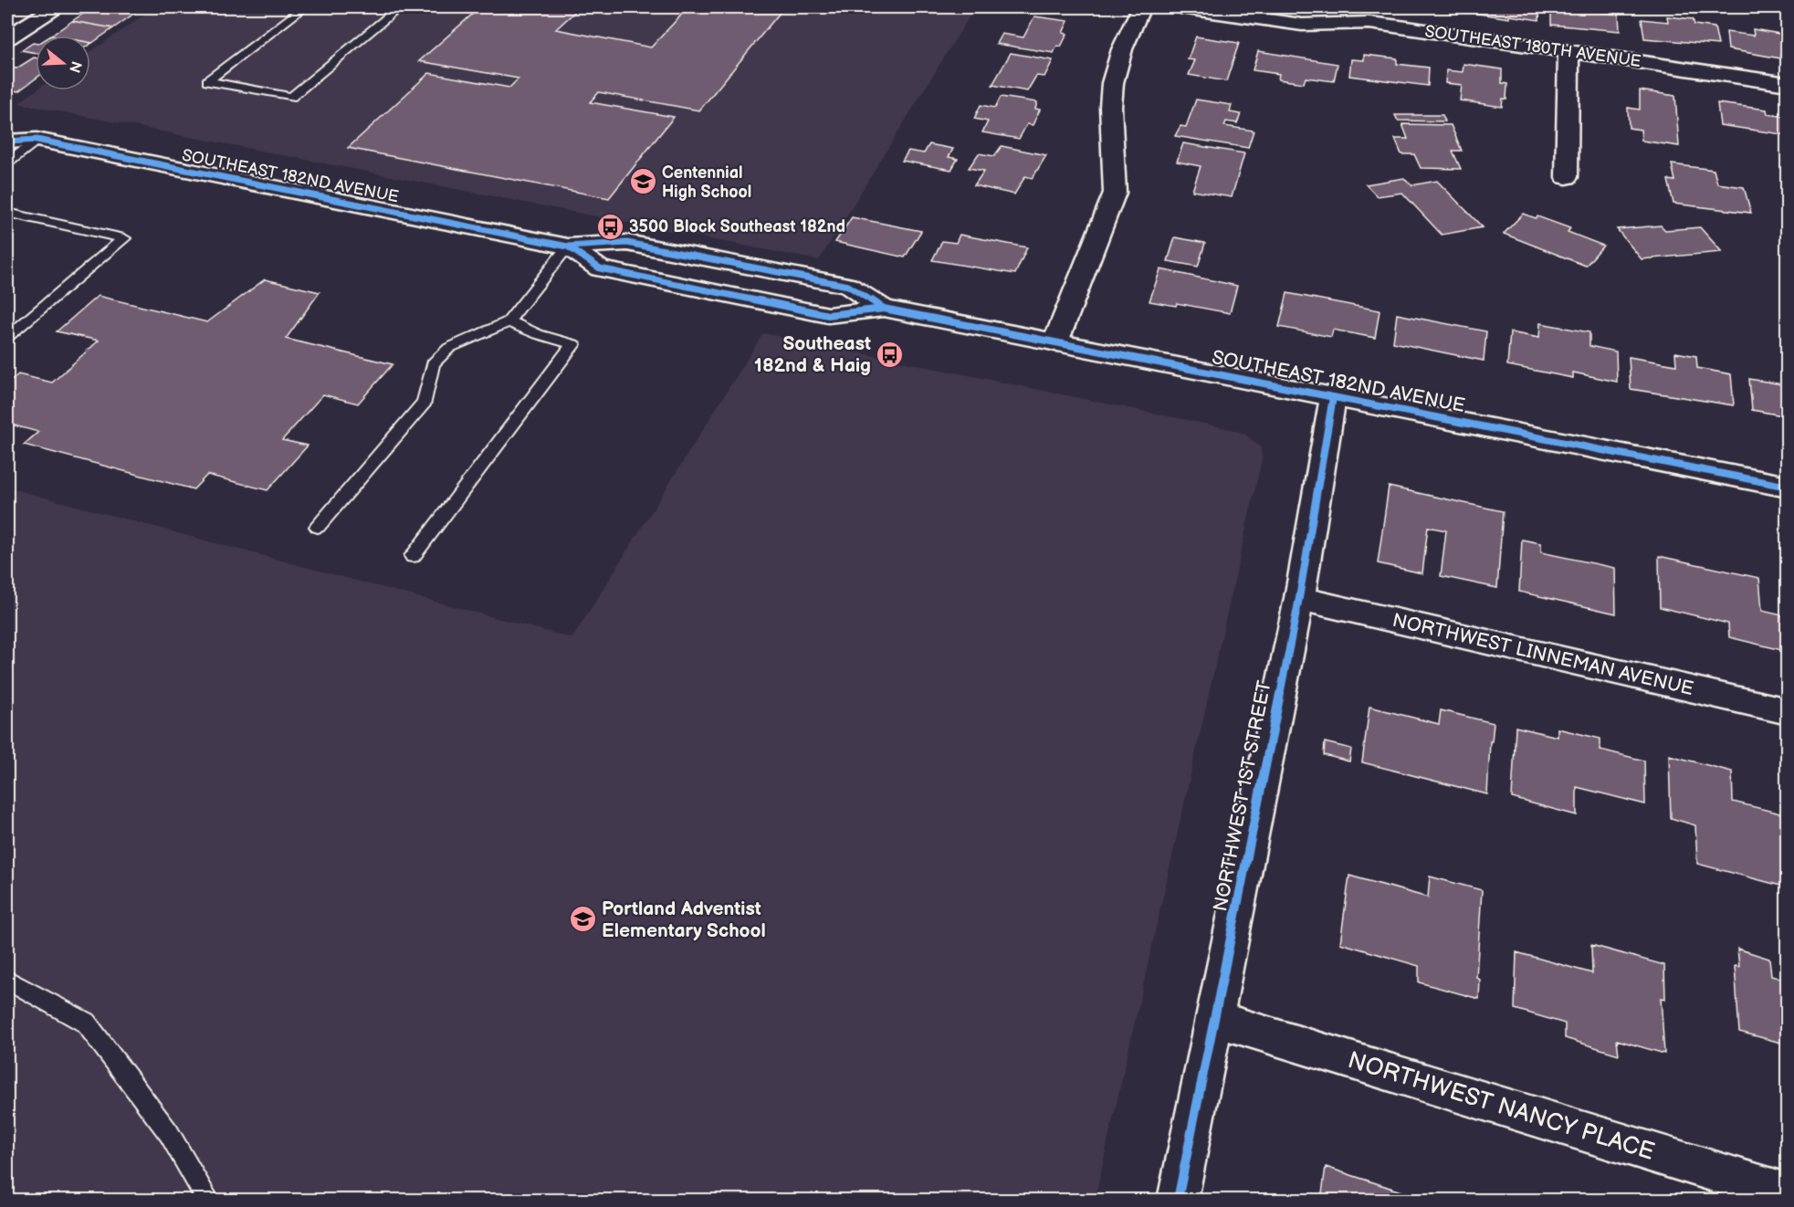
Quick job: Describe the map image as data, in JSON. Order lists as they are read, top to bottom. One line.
{"streets":{"street":["SOUTHEAST 180TH AVENUE","SOUTHEAST 182ND AVENUE","NORTHWEST LINNEMAN AVENUE","NORTHWEST 1ST STREET","NORTHWEST NANCY PLACE"]},"crossings":[["SOUTHEAST 182ND AVENUE","NORTHWEST 1ST STREET"],["NORTHWEST LINNEMAN AVENUE","NORTHWEST 1ST STREET"],["NORTHWEST 1ST STREET","NORTHWEST NANCY PLACE"]],"places":{"school or university":["Centennial High School","Portland Adventist Elementary School"],"bus stop":["3500 Block Southeast 182nd","Southeast 182nd & Haig"]},"north":"right"}
